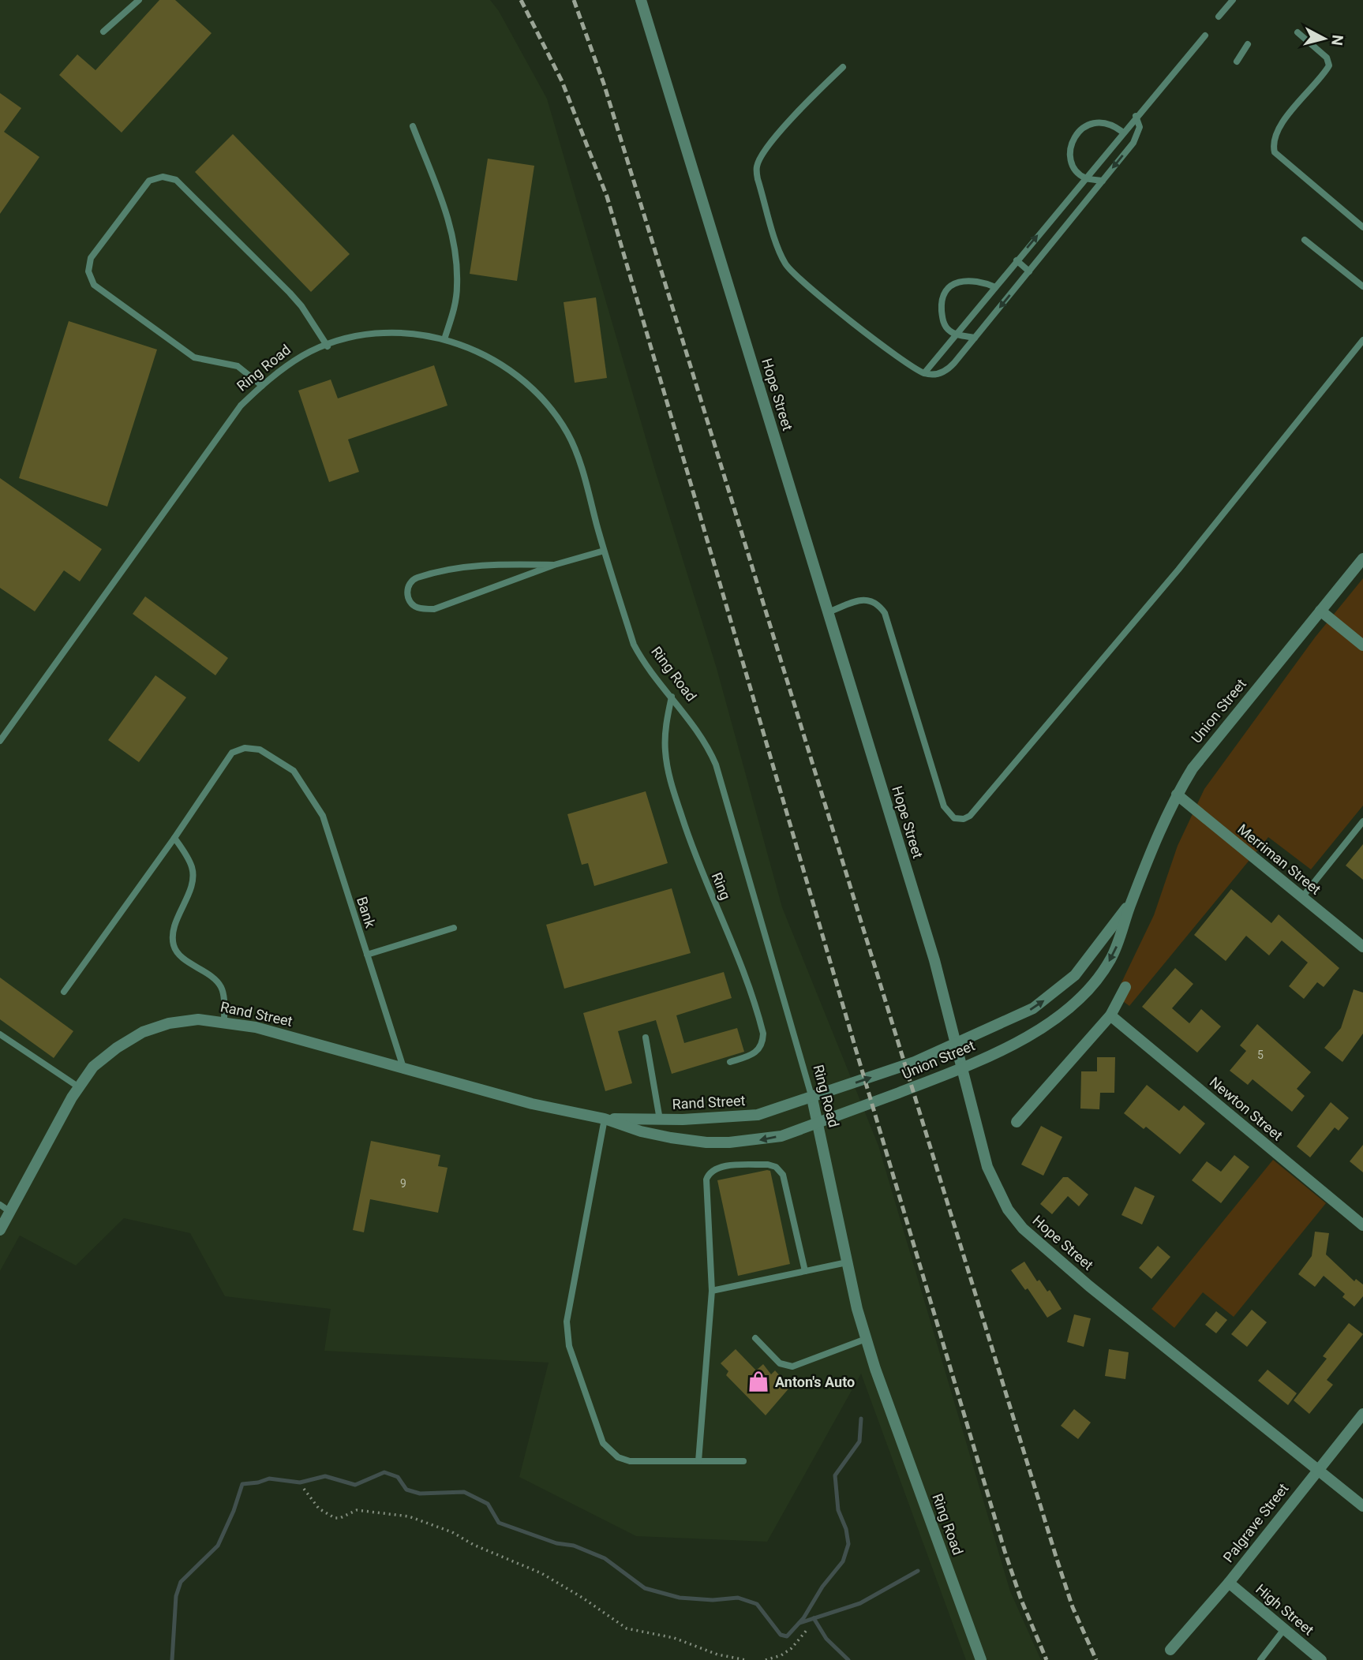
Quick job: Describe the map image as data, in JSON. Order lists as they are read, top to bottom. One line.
{"streets":{"street":["Ring Road","Hope Street","Union Street","Merriman Street","Rand Street","Newton Street","Palgrave Street","High Street"],"lane":["Ring","Bank"]},"crossings":[["Ring Road","Union Street"],["Ring Road","Ring"],["Ring Road","Rand Street"],["Hope Street","Union Street"],["Hope Street","Palgrave Street"],["Union Street","Merriman Street"],["Union Street","Rand Street"],["Bank","Rand Street"],["Palgrave Street","High Street"]],"places":{"shop":["Anton's Auto"]},"house_numbers":["5","9"],"north":"right"}
